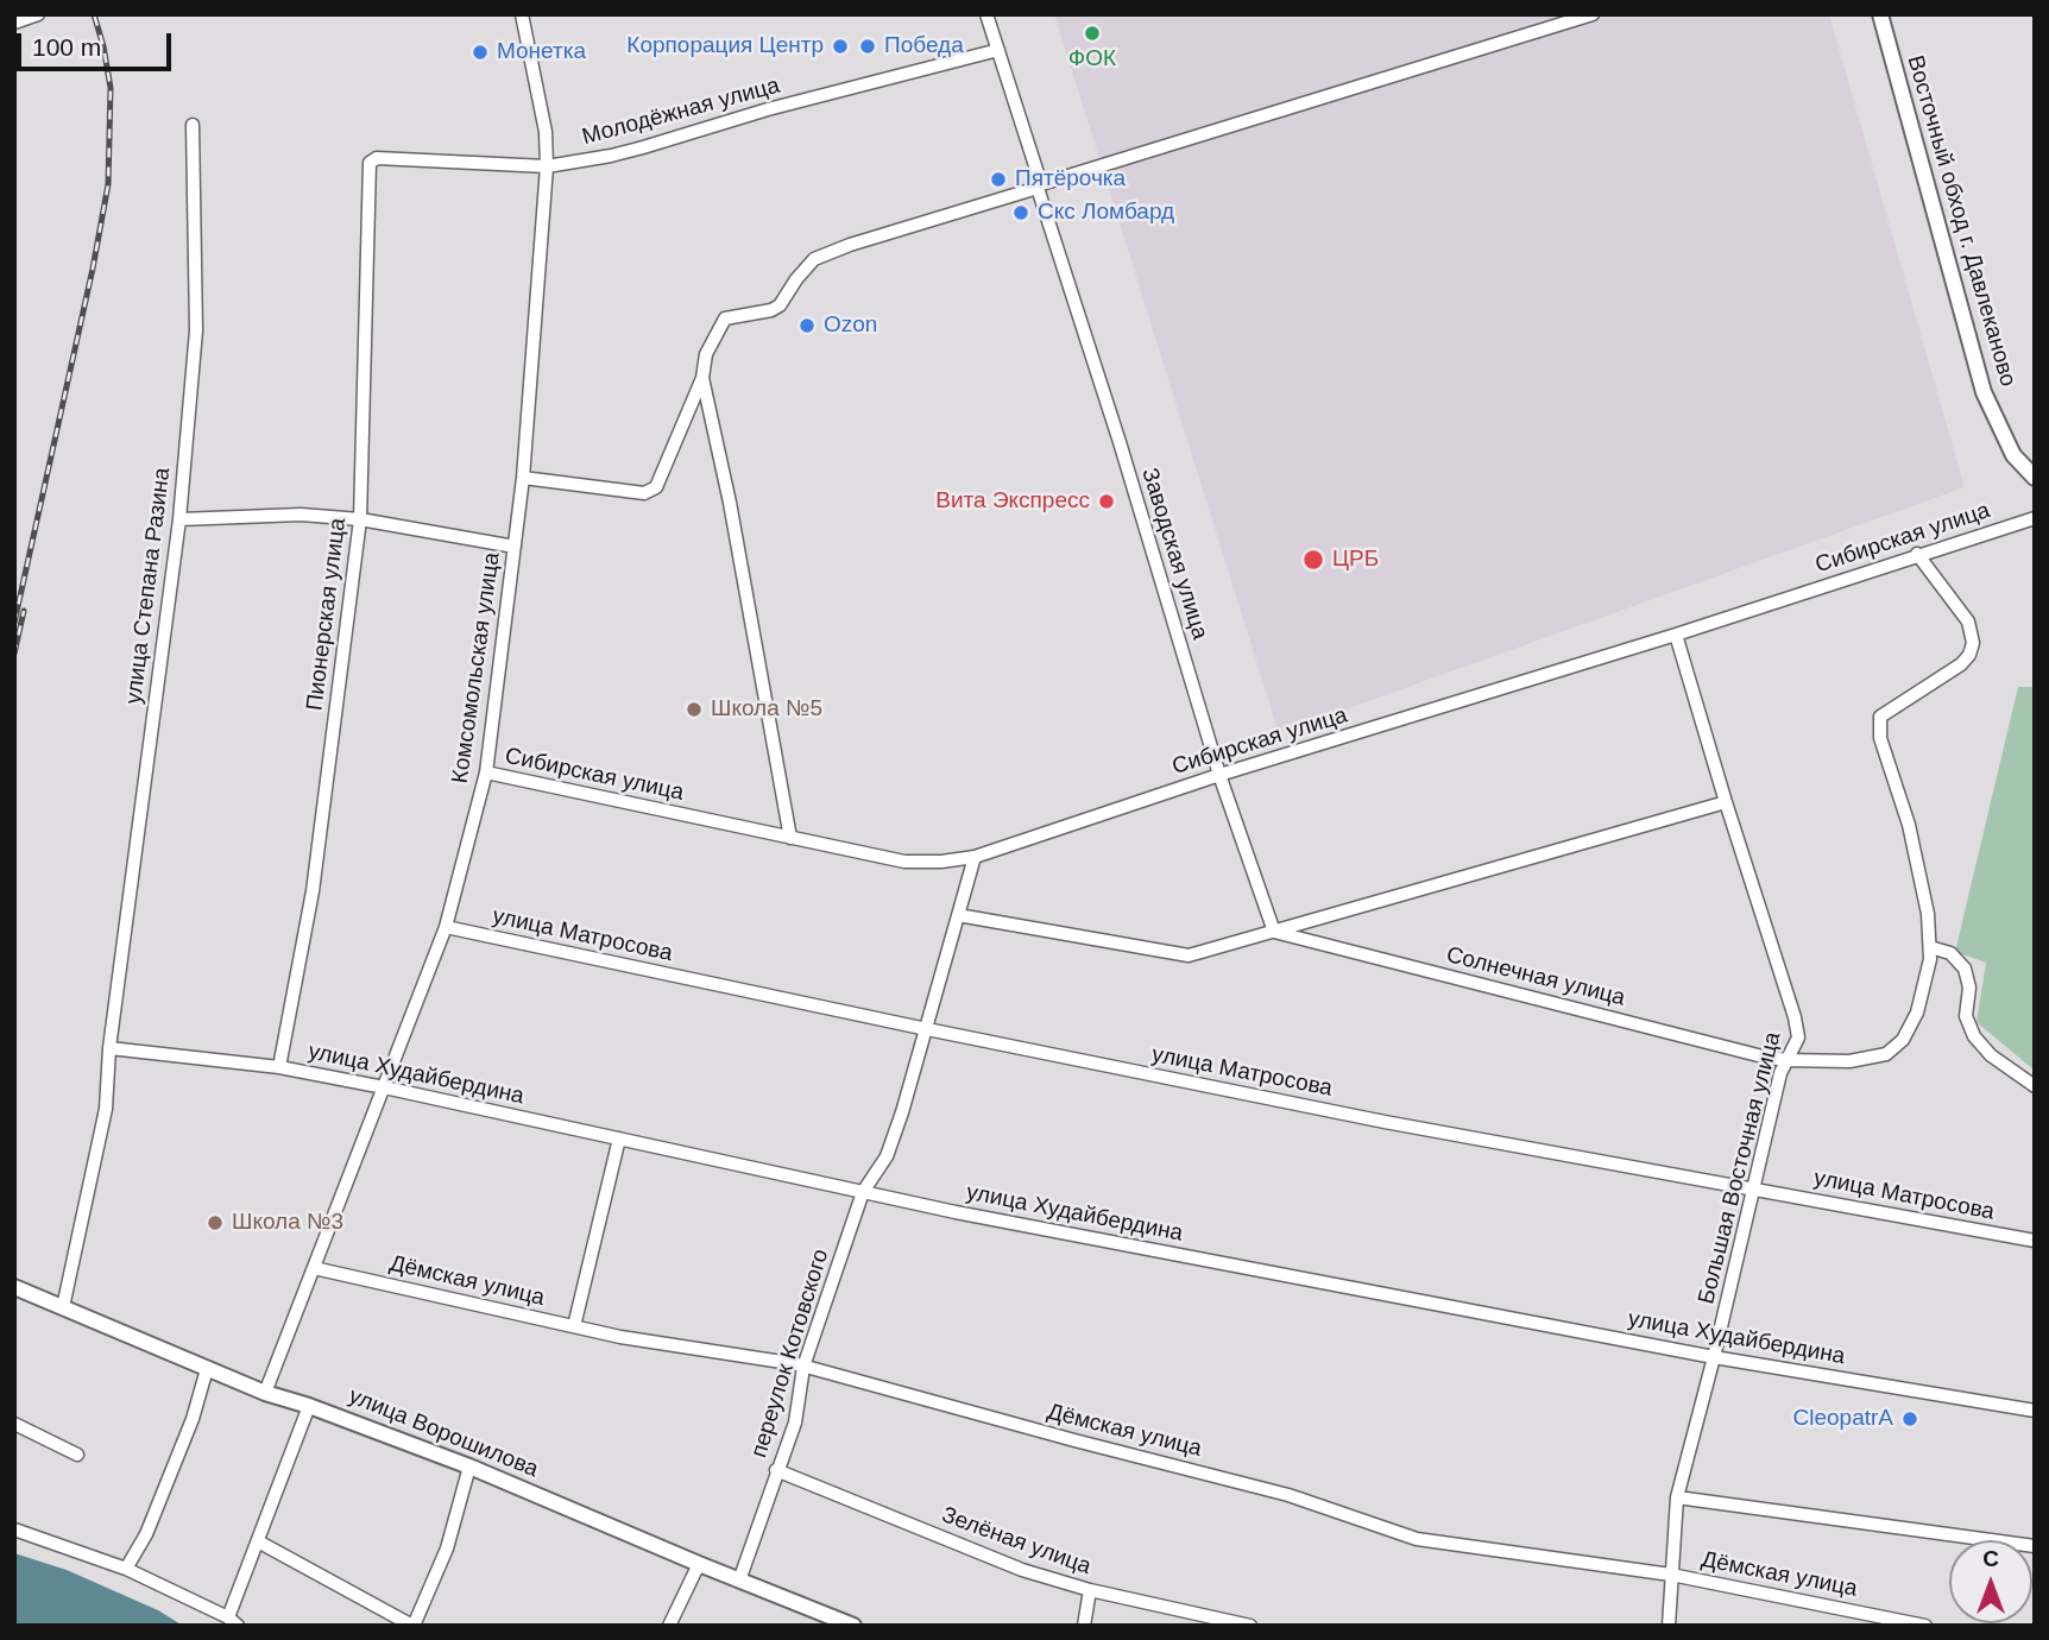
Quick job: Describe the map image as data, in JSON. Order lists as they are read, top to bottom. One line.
{"streets":{"street":["Молодёжная улица","Восточный обход г. Давлеканово","Сибирская улица","Заводская улица","улица Степана Разина","Пионерская улица","Комсомольская улица","улица Матросова","Солнечная улица","улица Худайбердина","Большая Восточная улица","Дёмская улица","переулок Котовского","улица Ворошилова","Зелёная улица"]},"crossings":[["Молодёжная улица","Заводская улица"],["Молодёжная улица","Пионерская улица"],["Молодёжная улица","Комсомольская улица"],["Сибирская улица","Заводская улица"],["Сибирская улица","Комсомольская улица"],["Сибирская улица","Солнечная улица"],["Сибирская улица","Большая Восточная улица"],["Сибирская улица","переулок Котовского"],["Заводская улица","Солнечная улица"],["улица Степана Разина","улица Худайбердина"],["улица Степана Разина","улица Ворошилова"],["Пионерская улица","улица Худайбердина"],["Комсомольская улица","улица Матросова"],["Комсомольская улица","улица Худайбердина"],["Комсомольская улица","Дёмская улица"],["Комсомольская улица","улица Ворошилова"],["улица Матросова","Большая Восточная улица"],["улица Матросова","переулок Котовского"],["Солнечная улица","Большая Восточная улица"],["улица Худайбердина","Большая Восточная улица"],["улица Худайбердина","переулок Котовского"],["Большая Восточная улица","Дёмская улица"],["Дёмская улица","переулок Котовского"],["переулок Котовского","улица Ворошилова"],["переулок Котовского","Зелёная улица"]],"places":["ФОК","Корпорация Центр","Победа","Монетка","Пятёрочка","Скс Ломбард","Ozon","Вита Экспресс","ЦРБ","Школа №5","Школа №3","CleopatrA"],"scale_bar":"100 m","north":"top"}
